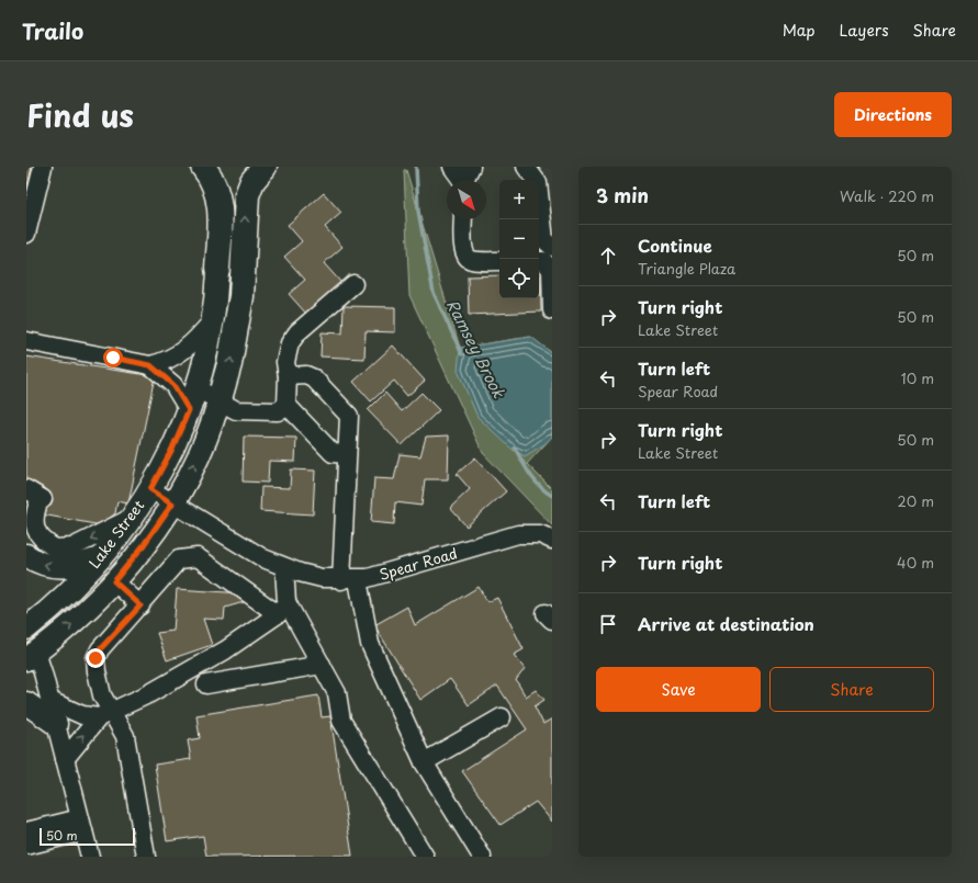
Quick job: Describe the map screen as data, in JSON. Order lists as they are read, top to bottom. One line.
{"streets":{"main road":["Lake Street"],"street":["Spear Road"]},"crossings":[["Lake Street","Spear Road"]],"water":["Ramsey Brook"],"scale_bar":"50 m","north":"bottom right","page":{"header":"Trailo","nav":["Map","Layers","Share"],"title":"Find us","buttons":["Directions",["Save","Share"]],"heading":["3 min","Walk · 220 m"],"map_buttons":["+","−"],"list":[["Continue","Triangle Plaza","50 m"],["Turn right","Lake Street","50 m"],["Turn left","Spear Road","10 m"],["Turn right","Lake Street","50 m"],["Turn left","20 m"],["Turn right","40 m"],"Arrive at destination"],"scale":"50 m"}}
